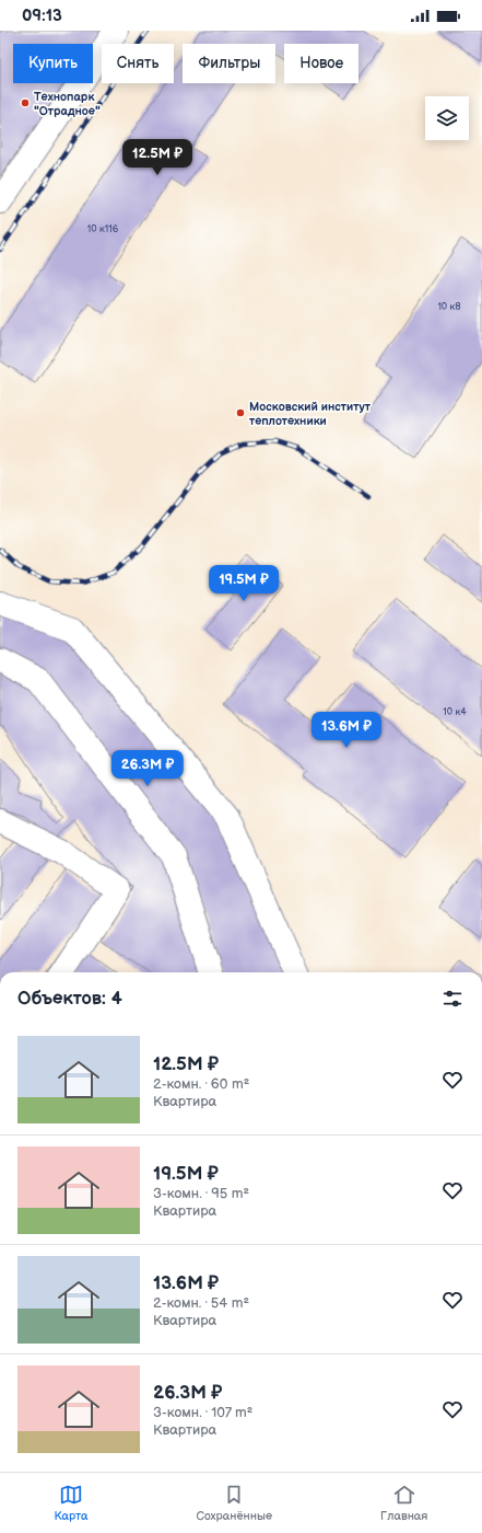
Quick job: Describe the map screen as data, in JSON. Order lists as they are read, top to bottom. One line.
{"places":["Технопарк \"Отрадное\"","Московский институт теплотехники"],"house_numbers":["10 к116","10 к8","10 к4"],"page":{"status":"09:13","chip":["Купить","Снять","Фильтры","Новое"],"price":["12.5M ₽","19.5M ₽","13.6M ₽","26.3M ₽"],"heading":"Объектов: 4","list":[{"name":"12.5M ₽","note":"2-комн. · 60 m² · Квартира"},{"name":"19.5M ₽","note":"3-комн. · 95 m² · Квартира"},{"name":"13.6M ₽","note":"2-комн. · 54 m² · Квартира"},{"name":"26.3M ₽","note":"3-комн. · 107 m² · Квартира"}],"tabs":["Карта","Сохранённые","Главная"]}}
